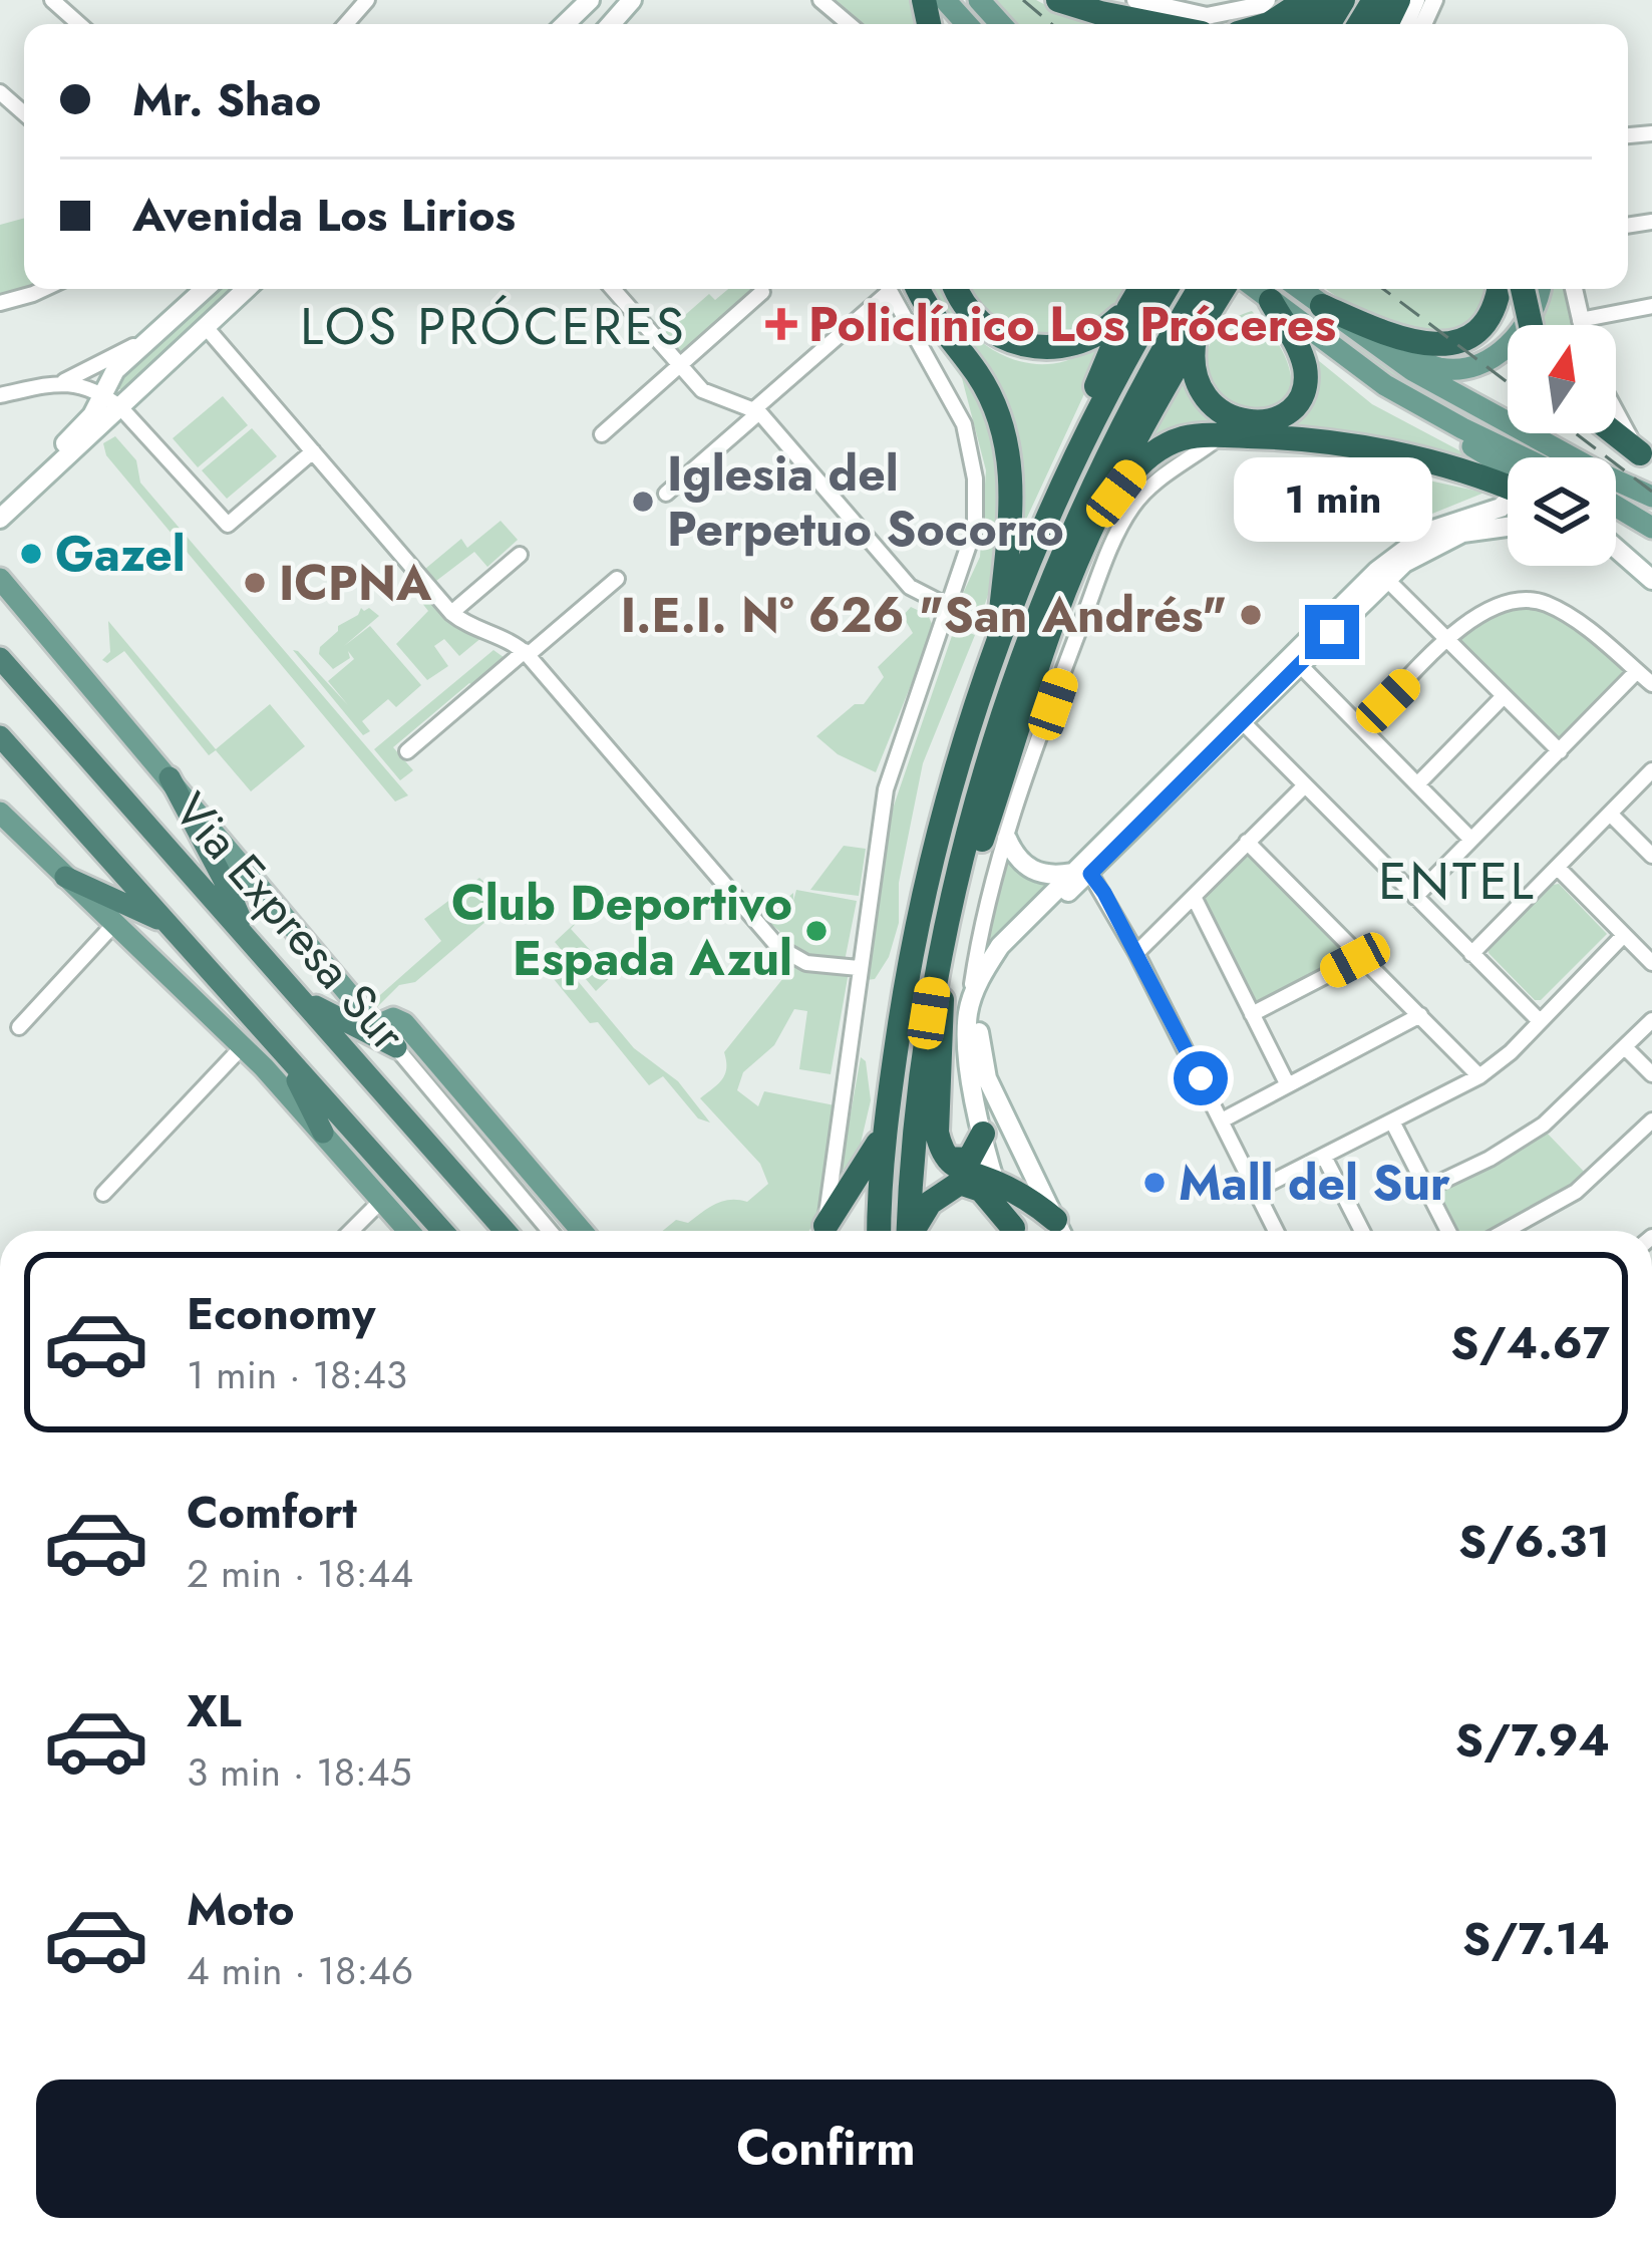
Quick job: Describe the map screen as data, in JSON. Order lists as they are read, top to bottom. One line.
{"streets":{"highway":["Via Expresa Sur"]},"districts":["LOS PRÓCERES","ENTEL"],"places":{"health":["Policlínico Los Próceres"],"other":["Iglesia del Perpetuo Socorro","Gazel","ICPNA","I.E.I. N° 626 \"San Andrés\"","Club Deportivo Espada Azul","Mall del Sur"]},"north":"top","page":{"banner":["Mr. Shao","Avenida Los Lirios"],"bubble":"1 min","list":[{"name":"Economy","note":"1 min · 18:43","value":"S/4.67"},{"name":"Comfort","note":"2 min · 18:44","value":"S/6.31"},{"name":"XL","note":"3 min · 18:45","value":"S/7.94"},{"name":"Moto","note":"4 min · 18:46","value":"S/7.14"}],"buttons":"Confirm"}}
